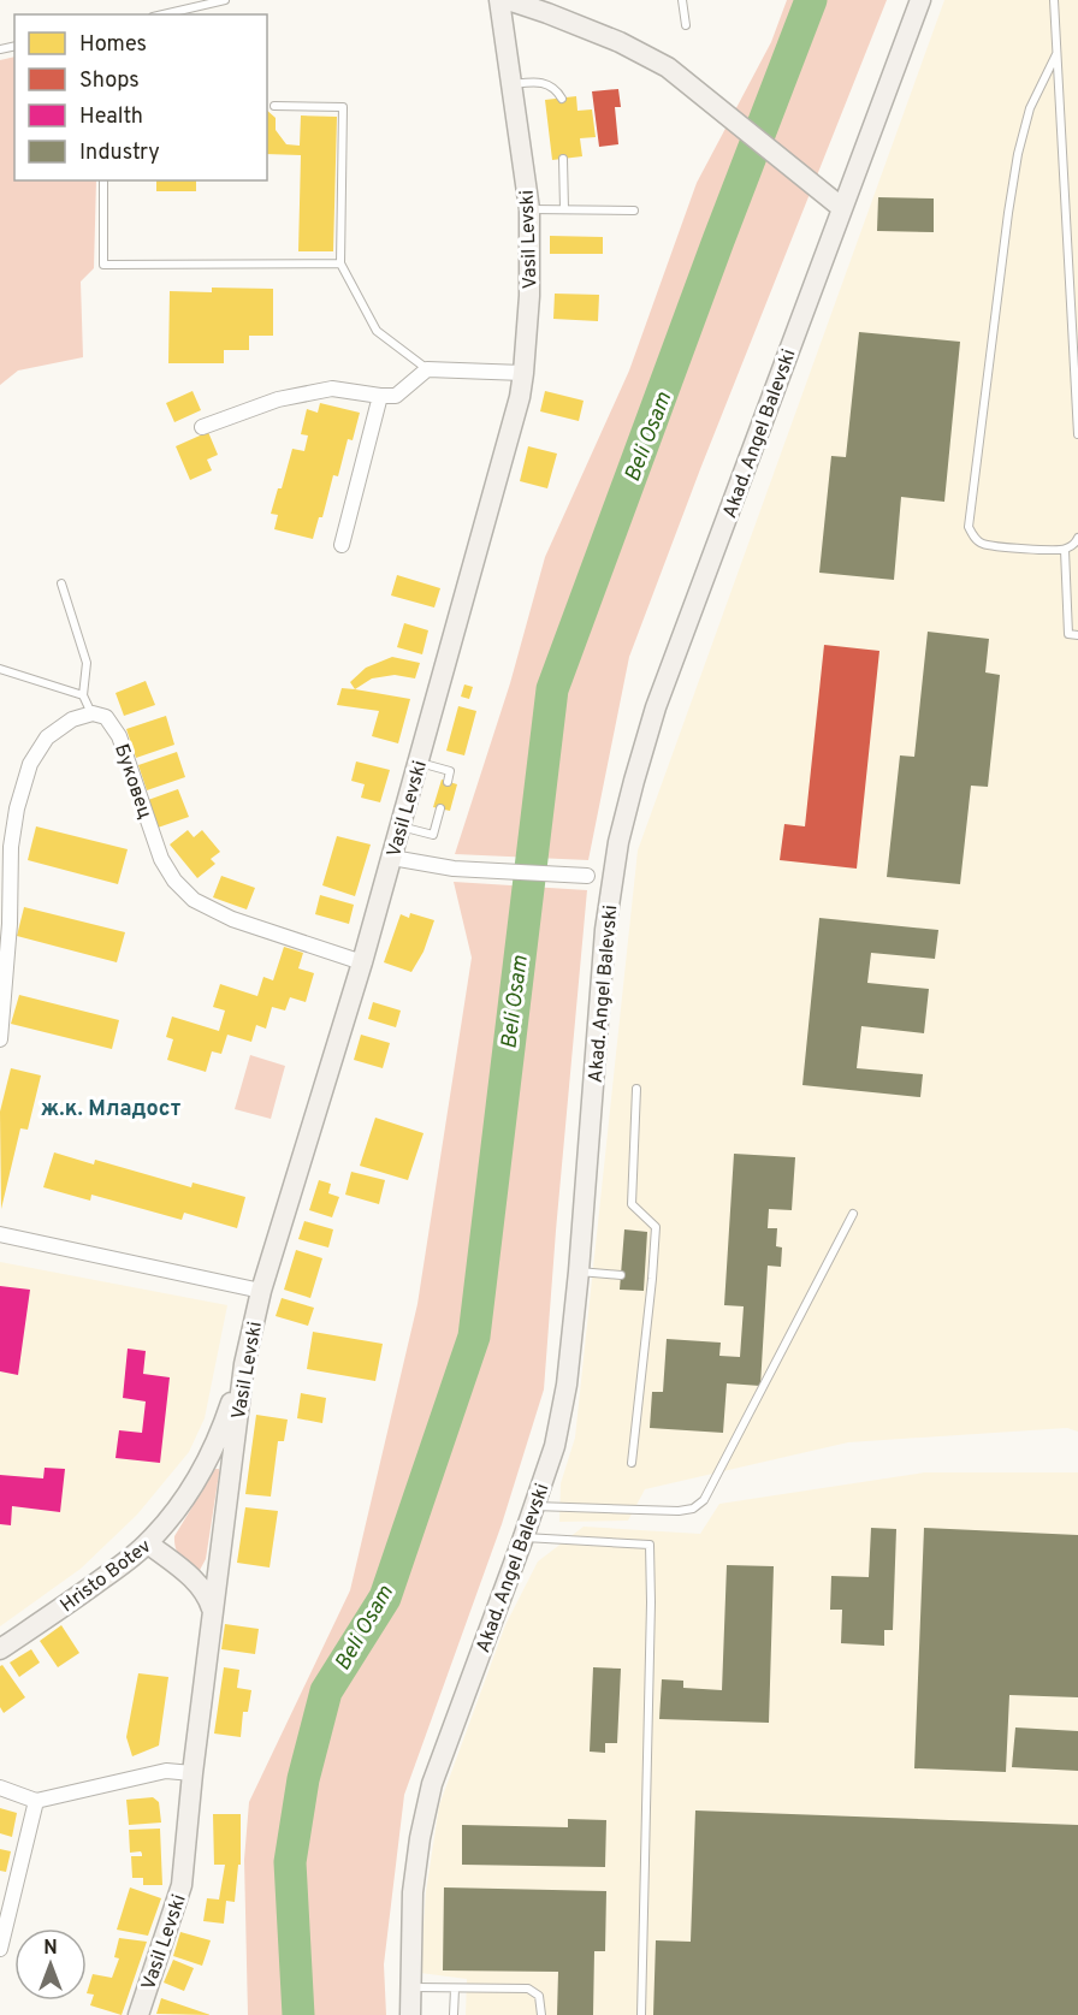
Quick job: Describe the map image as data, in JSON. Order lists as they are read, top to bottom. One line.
{"streets":{"street":["Vasil Levski","Akad. Angel Balevski","Буковец","Hristo Botev"]},"crossings":[["Vasil Levski","Буковец"],["Vasil Levski","Hristo Botev"]],"districts":["ж.к. Младост"],"water":["Beli Osam"],"legend":["Homes","Shops","Health","Industry"],"north":"top"}
